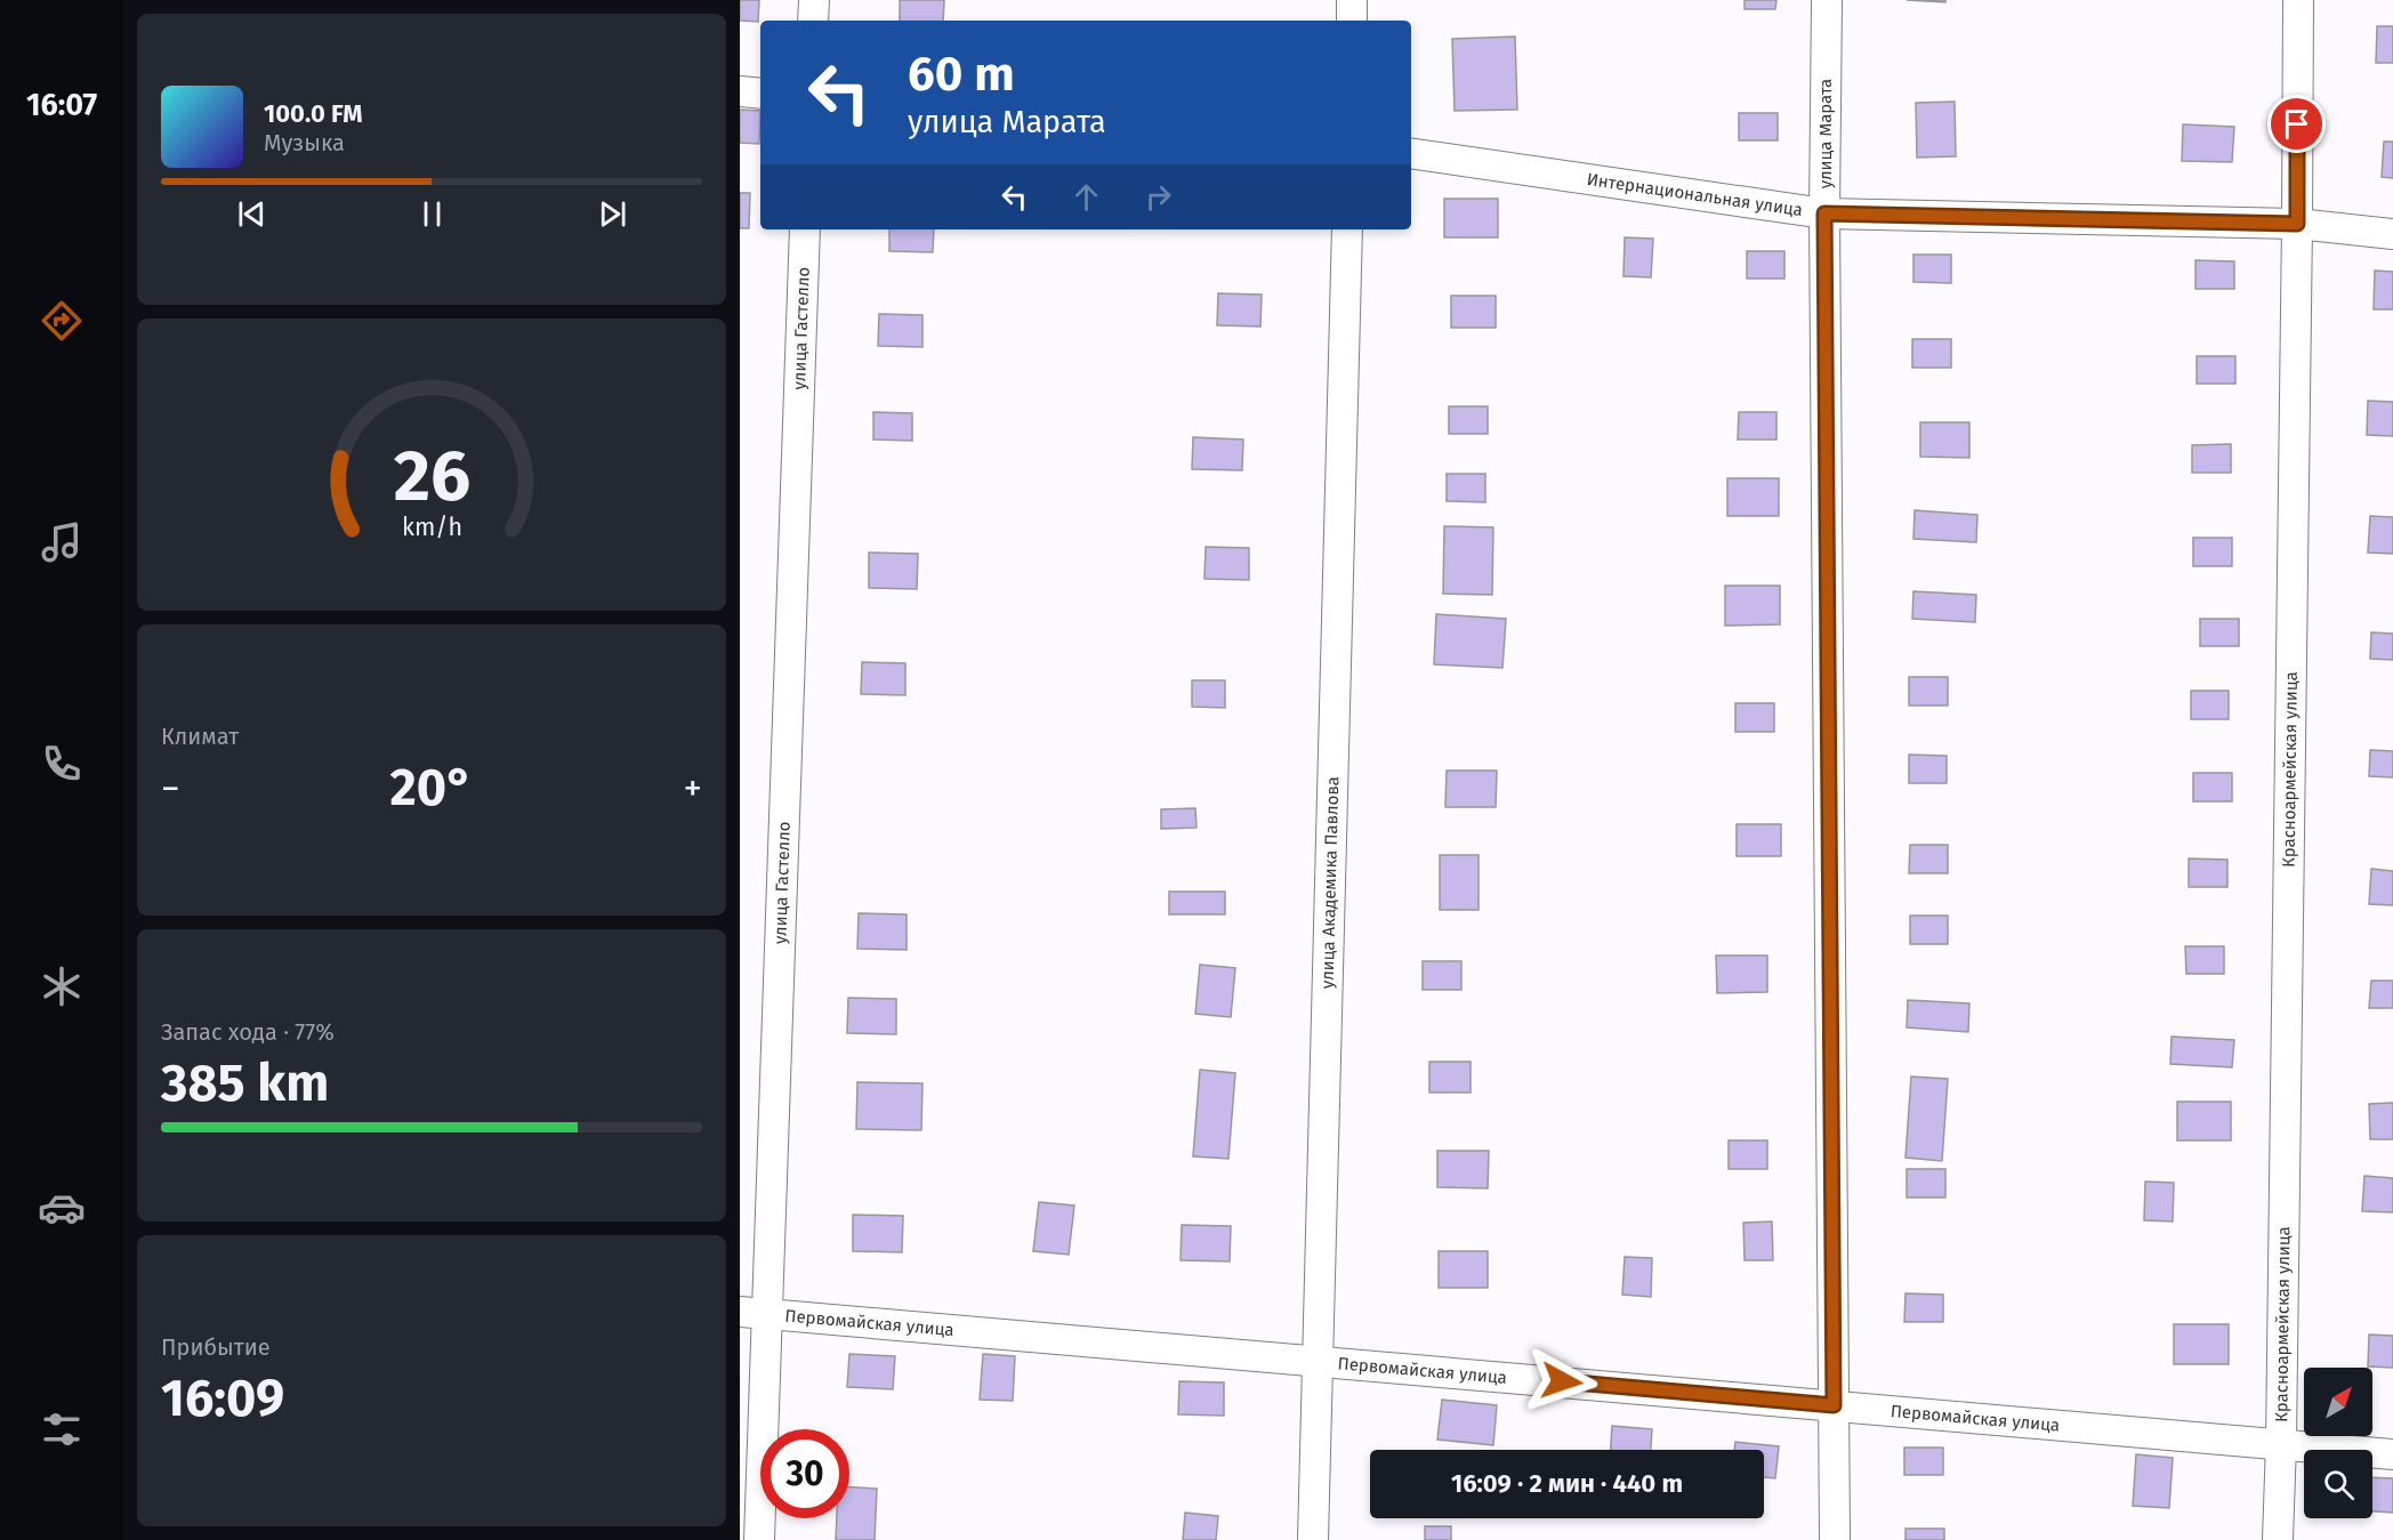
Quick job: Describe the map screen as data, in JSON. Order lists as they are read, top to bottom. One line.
{"streets":{"street":["улица Марата","Интернациональная улица","улица Гастелло","Красноармейская улица","улица Академика Павлова","Первомайская улица"]},"crossings":[["улица Марата","Интернациональная улица"],["улица Марата","Первомайская улица"],["Интернациональная улица","Красноармейская улица"],["улица Гастелло","Первомайская улица"],["Красноармейская улица","Первомайская улица"],["улица Академика Павлова","Первомайская улица"]],"north":"top right","page":{"tabs":"16:07","turn":["60 m","улица Марата"],"song":["100.0 FM","Музыка"],"tile":["Климат",["Запас хода · 77%","385 km"],["Прибытие","16:09"]],"heat":["−","20°","+"],"limit":"30","trip":"16:09 · 2 мин · 440 m","gauge":["26","km/h"]}}
